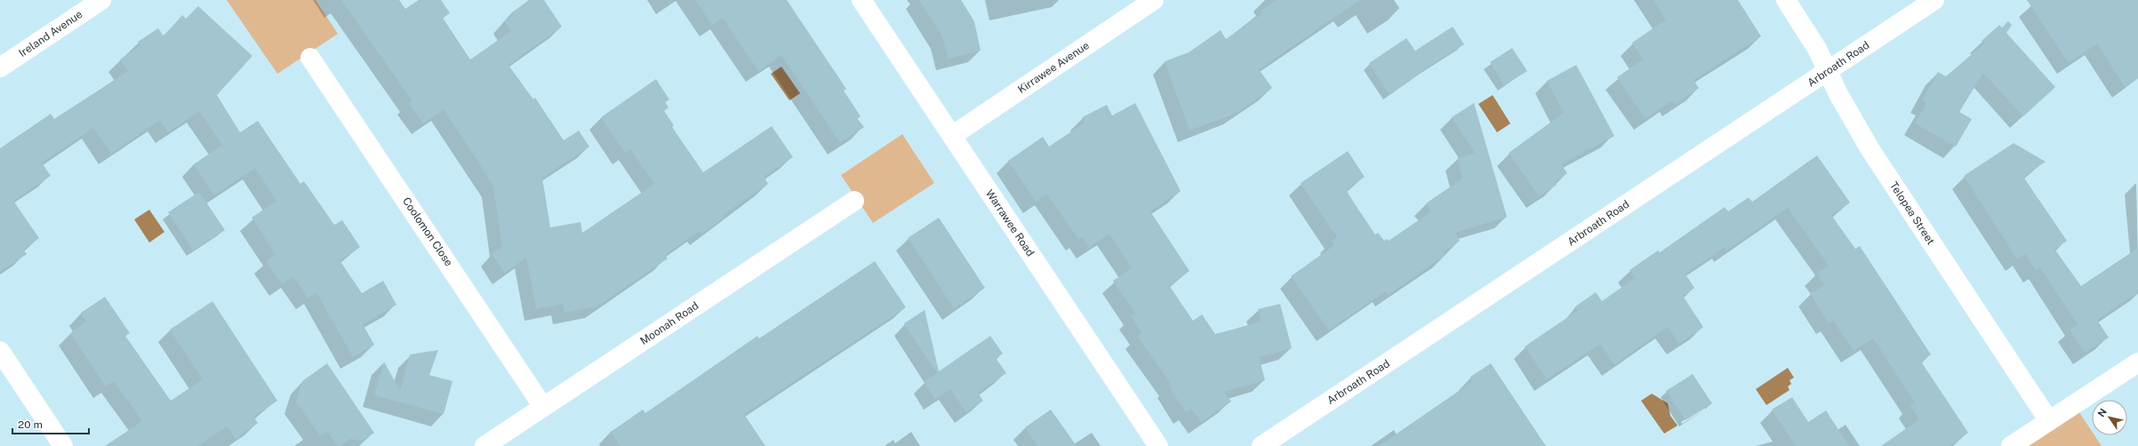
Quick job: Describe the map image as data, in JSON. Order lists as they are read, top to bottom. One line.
{"streets":{"street":["Ireland Avenue","Arbroath Road","Kirrawee Avenue","Telopea Street","Warrawee Road","Coolomon Close","Moonah Road"]},"crossings":[["Arbroath Road","Telopea Street"],["Kirrawee Avenue","Warrawee Road"],["Coolomon Close","Moonah Road"]],"scale_bar":"20 m","north":"top left"}
